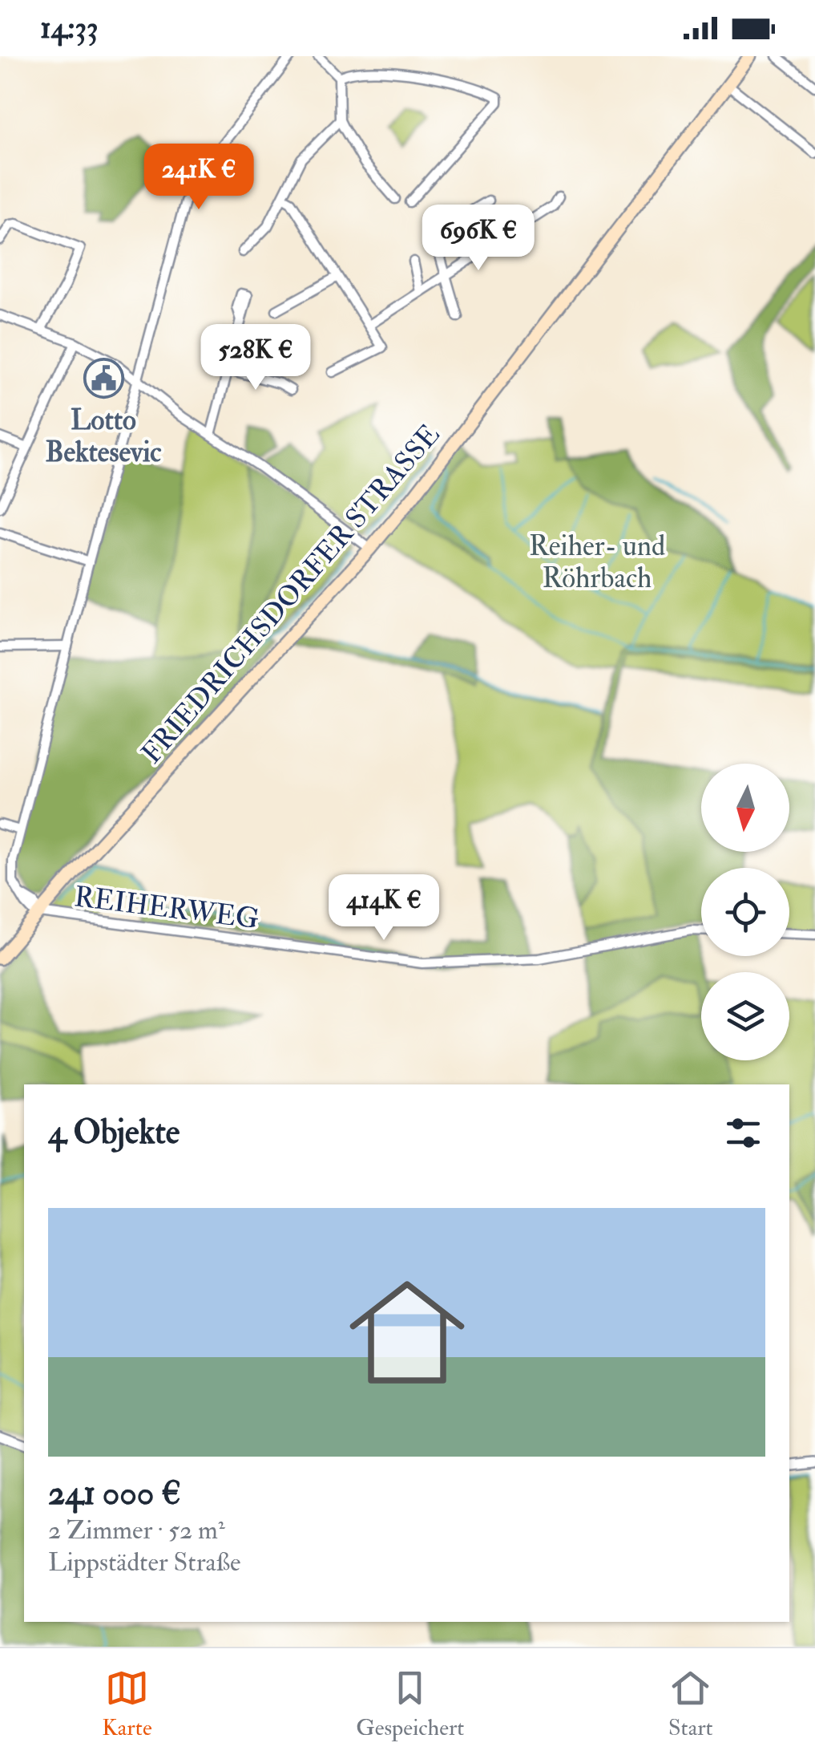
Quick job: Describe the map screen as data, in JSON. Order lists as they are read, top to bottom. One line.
{"streets":{"main road":["FRIEDRICHSDORFER STRASSE"],"street":["REIHERWEG"]},"crossings":[["FRIEDRICHSDORFER STRASSE","REIHERWEG"]],"parks":["Reiher- und Röhrbach"],"places":{"public building":["Lotto Bektesevic"]},"north":"bottom","page":{"status":"14:33","price":["241K €","696K €","528K €","414K €"],"heading":"4 Objekte","list":[{"name":"241 000 €","note":"2 Zimmer · 52 m² · Lippstädter Straße"}],"tabs":["Karte","Gespeichert","Start"]}}
